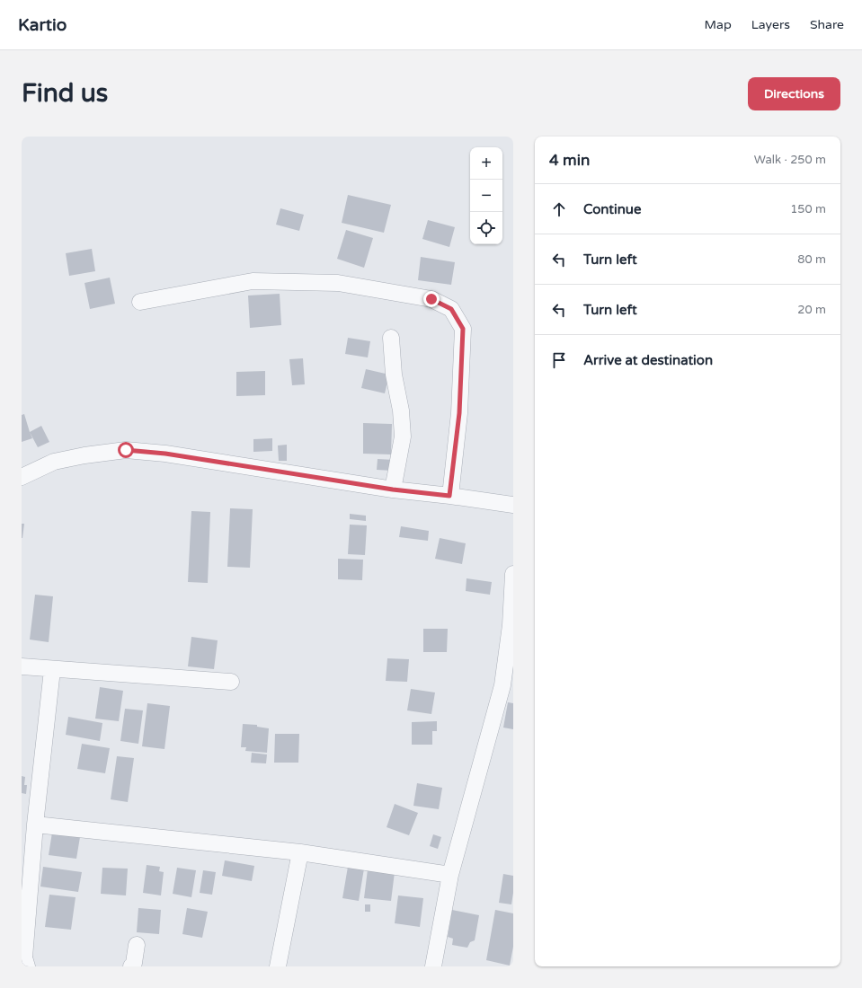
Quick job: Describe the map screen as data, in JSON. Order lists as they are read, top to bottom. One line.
{"page":{"header":"Kartio","nav":["Map","Layers","Share"],"buttons":"Directions","title":"Find us","heading":["4 min","Walk · 250 m"],"map_buttons":["+","−"],"list":[["Continue","150 m"],["Turn left","80 m"],["Turn left","20 m"],"Arrive at destination"]}}
